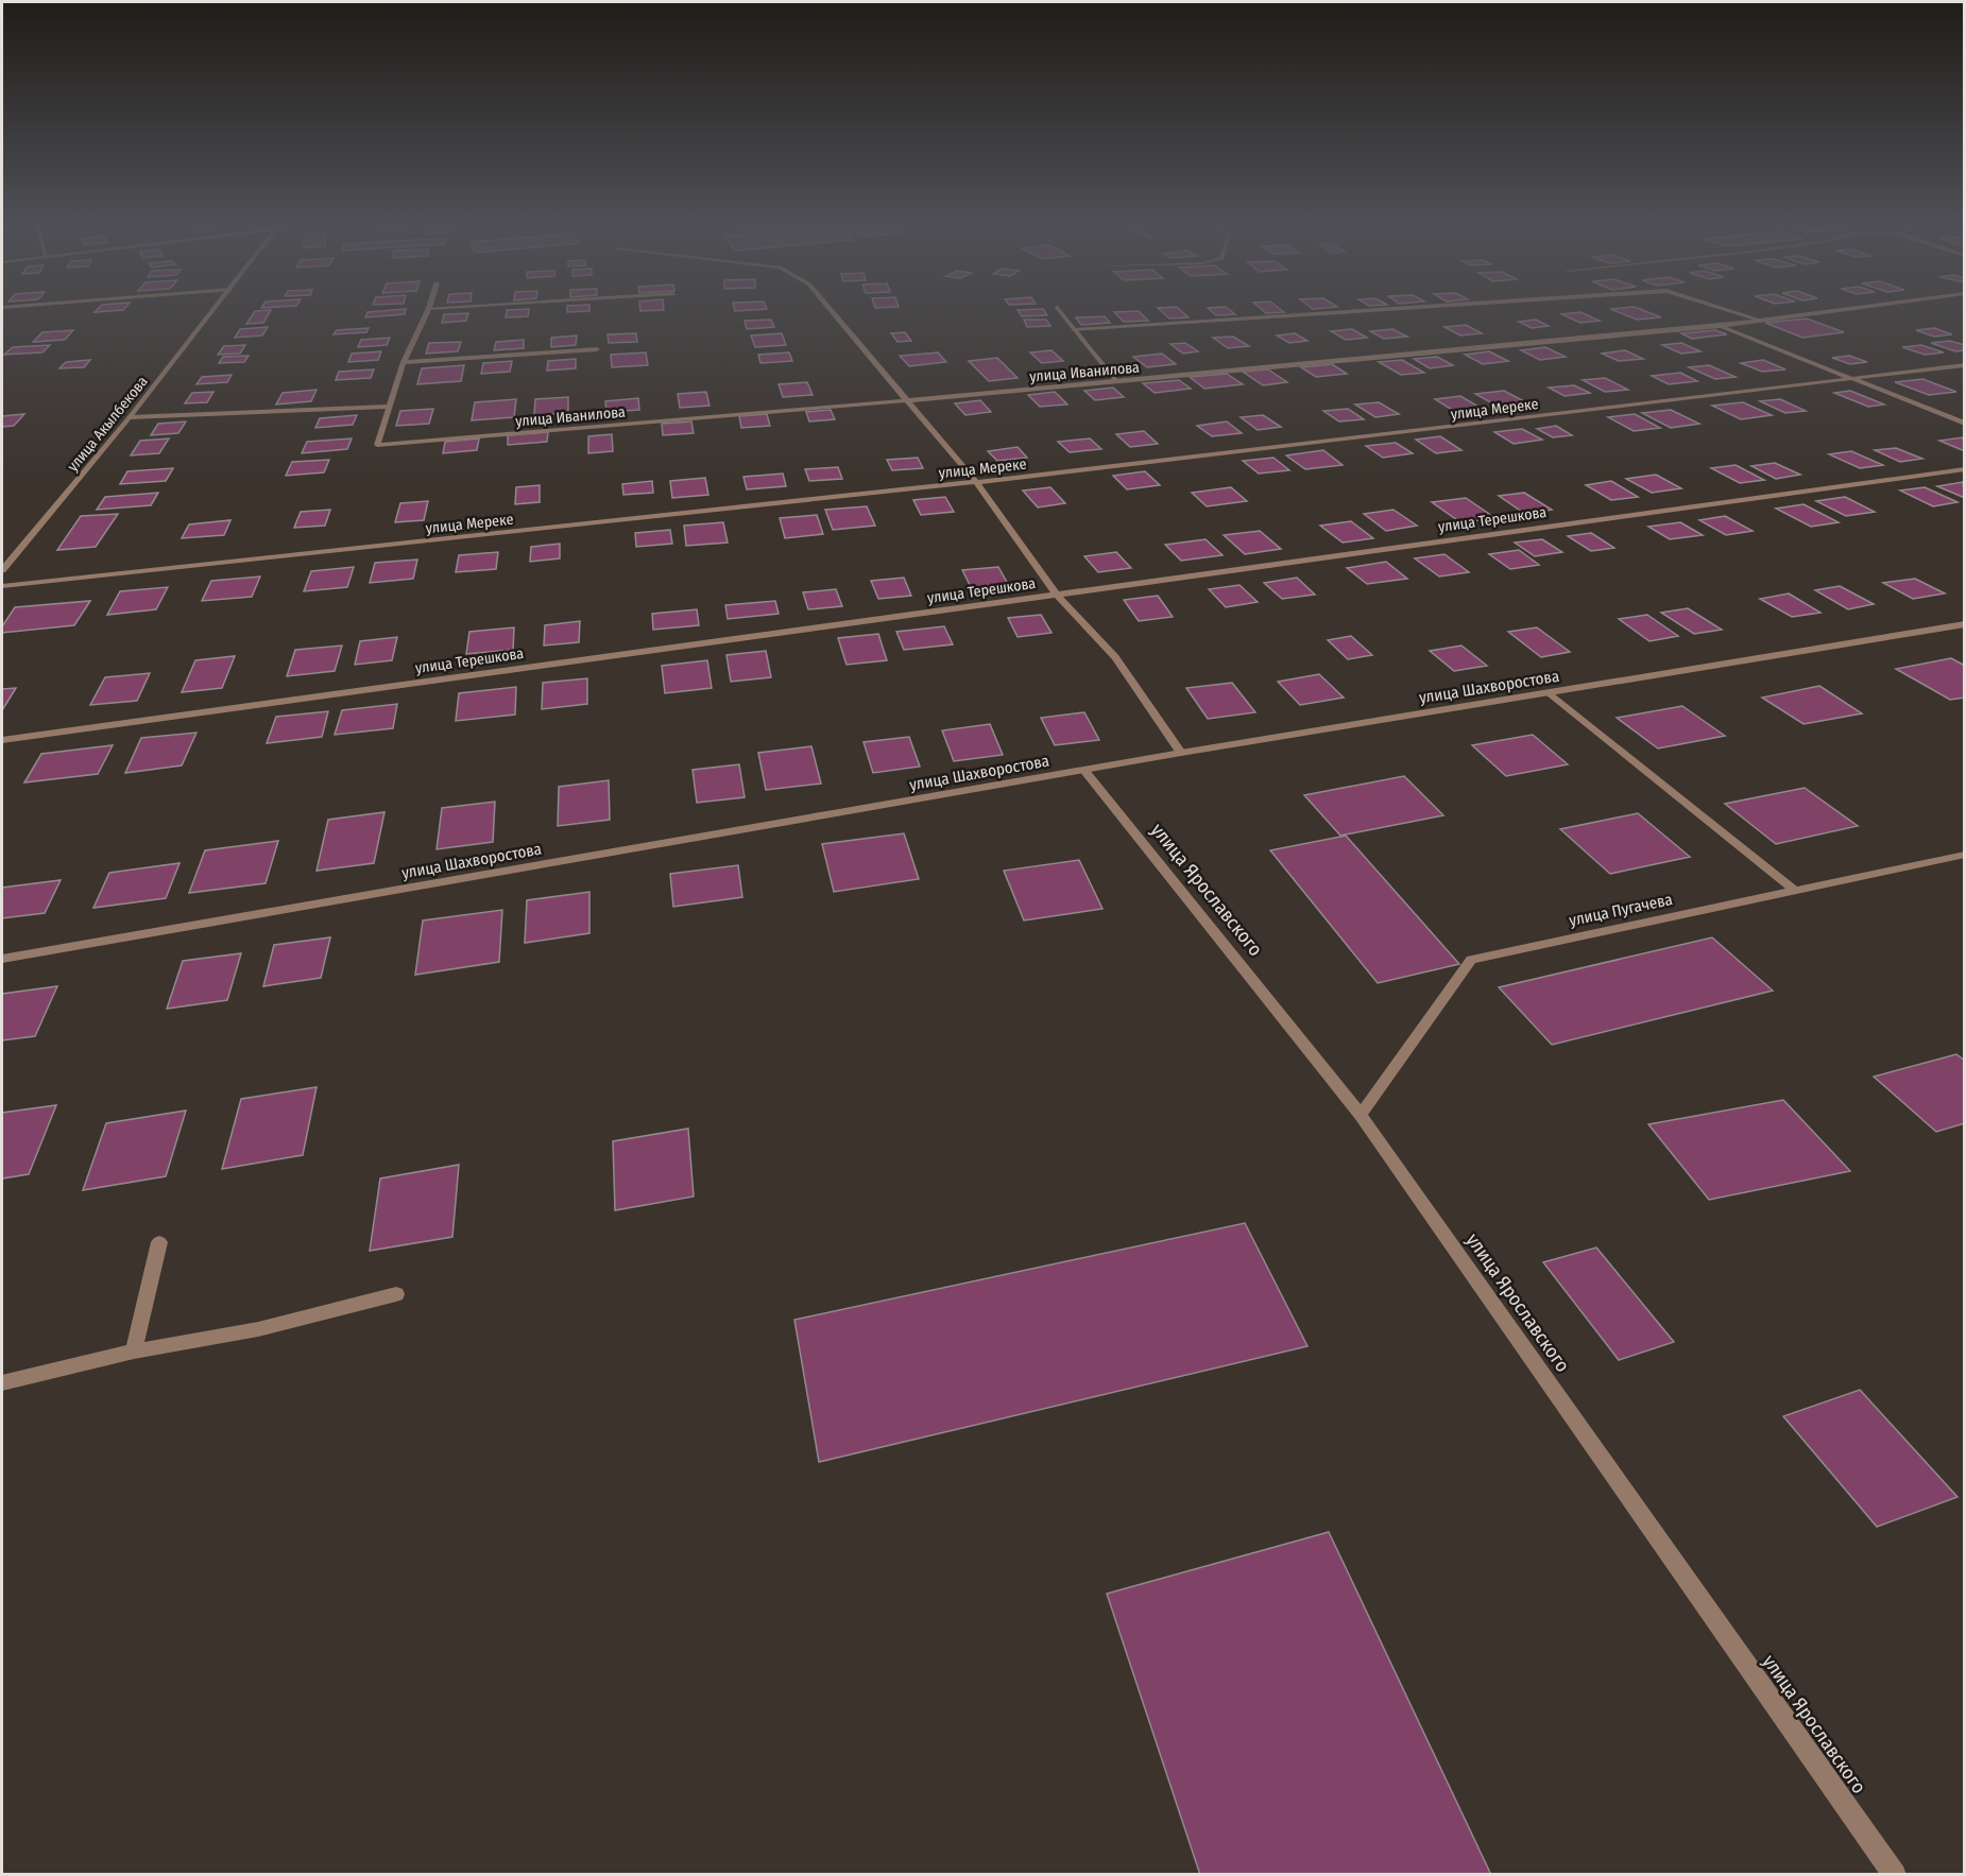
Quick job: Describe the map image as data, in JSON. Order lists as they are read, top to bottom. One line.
{"streets":{"street":["улица Иванилова","улица Мереке","улица Акылбекова","улица Терешкова","улица Шахворостова","улица Ярославского","улица Пугачева"]},"crossings":[["улица Шахворостова","улица Ярославского"],["улица Ярославского","улица Пугачева"]]}
